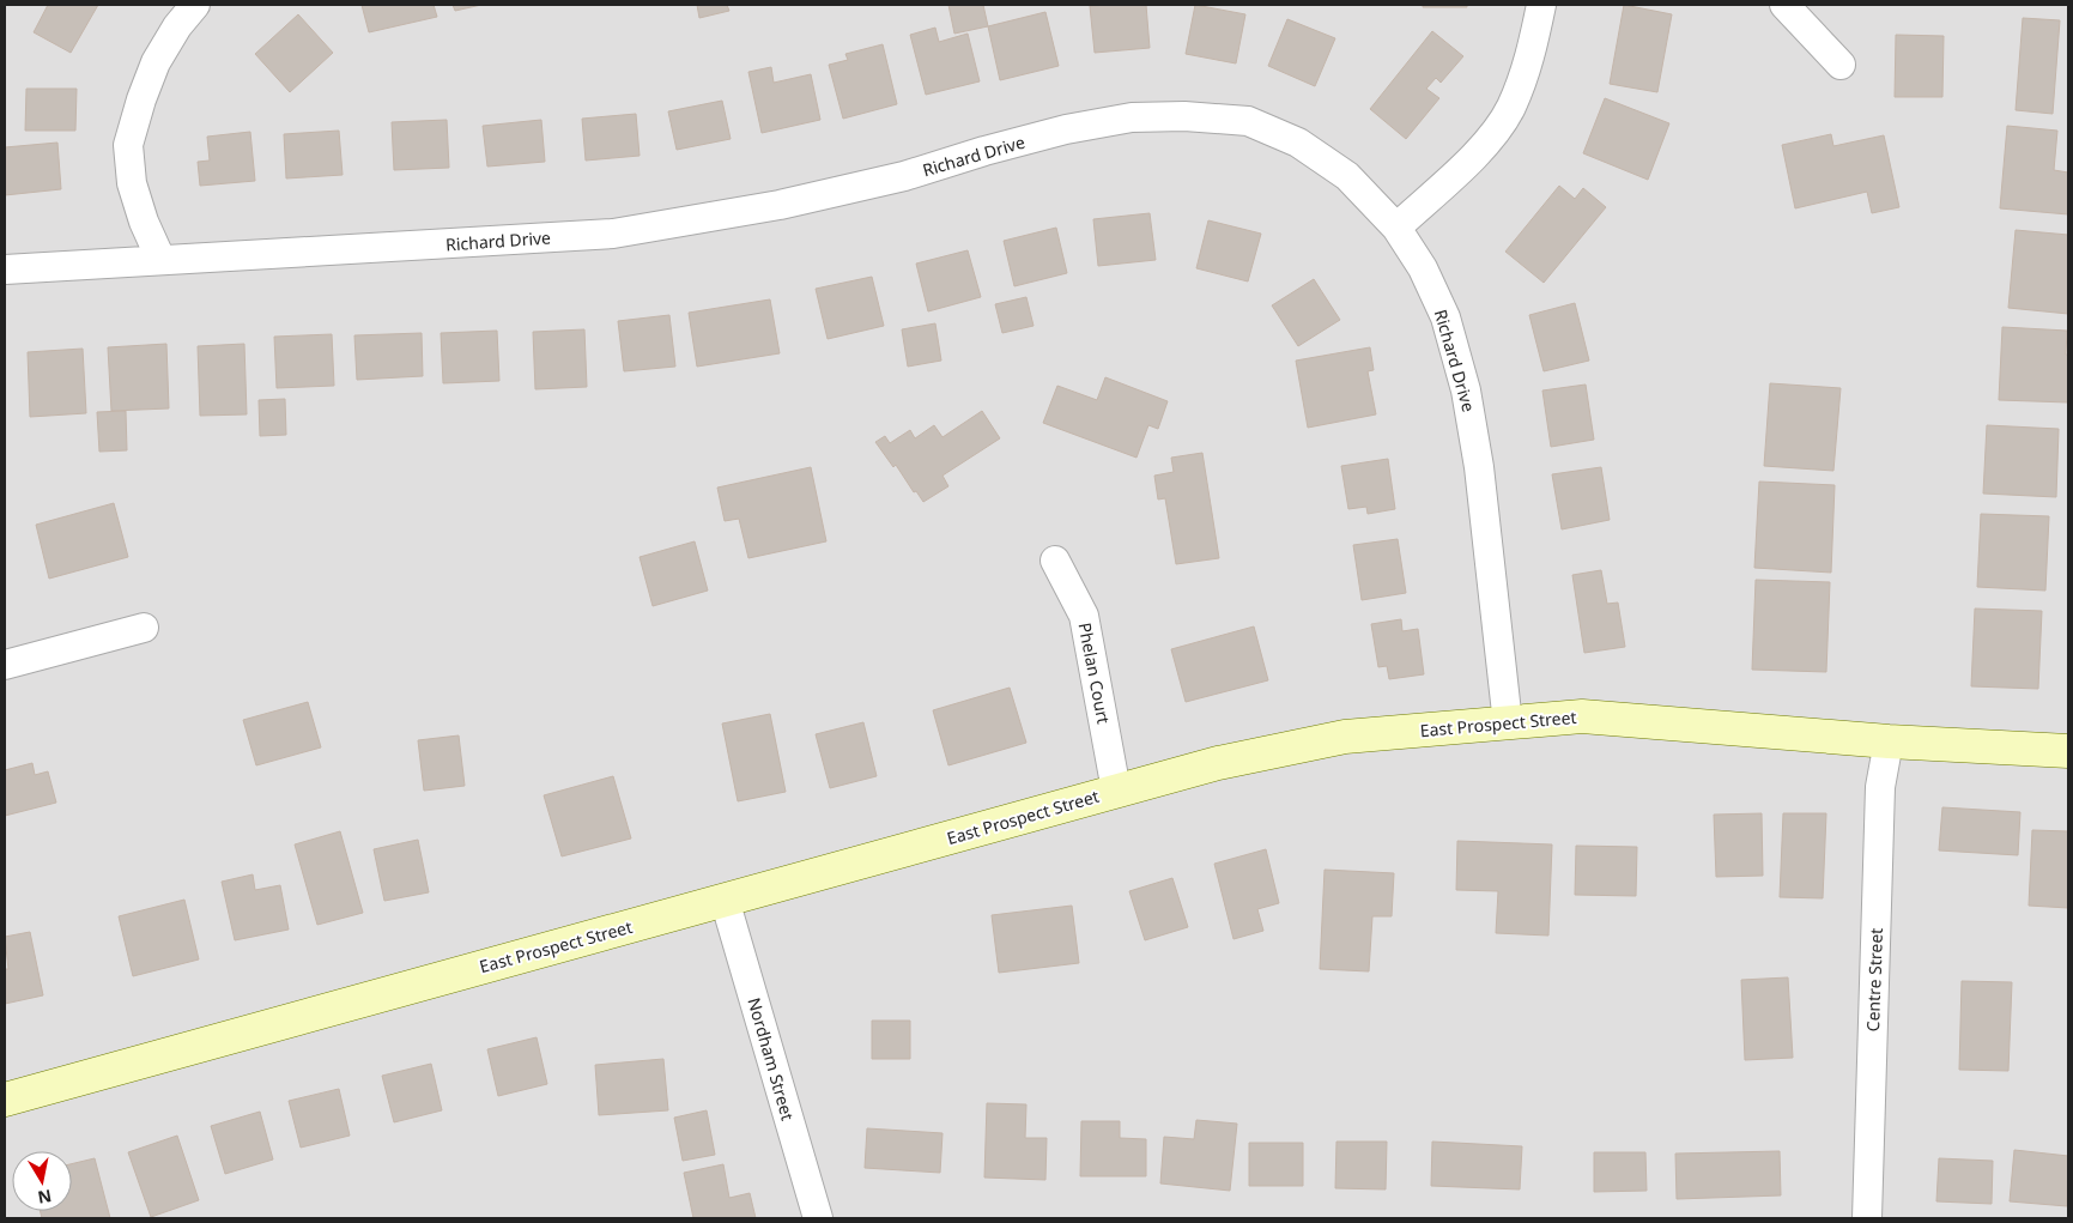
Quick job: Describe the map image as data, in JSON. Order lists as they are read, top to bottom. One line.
{"streets":{"street":["Richard Drive","Phelan Court","East Prospect Street","Centre Street","Nordham Street"]},"crossings":[["Richard Drive","East Prospect Street"],["Phelan Court","East Prospect Street"],["East Prospect Street","Centre Street"],["East Prospect Street","Nordham Street"]],"north":"bottom"}
